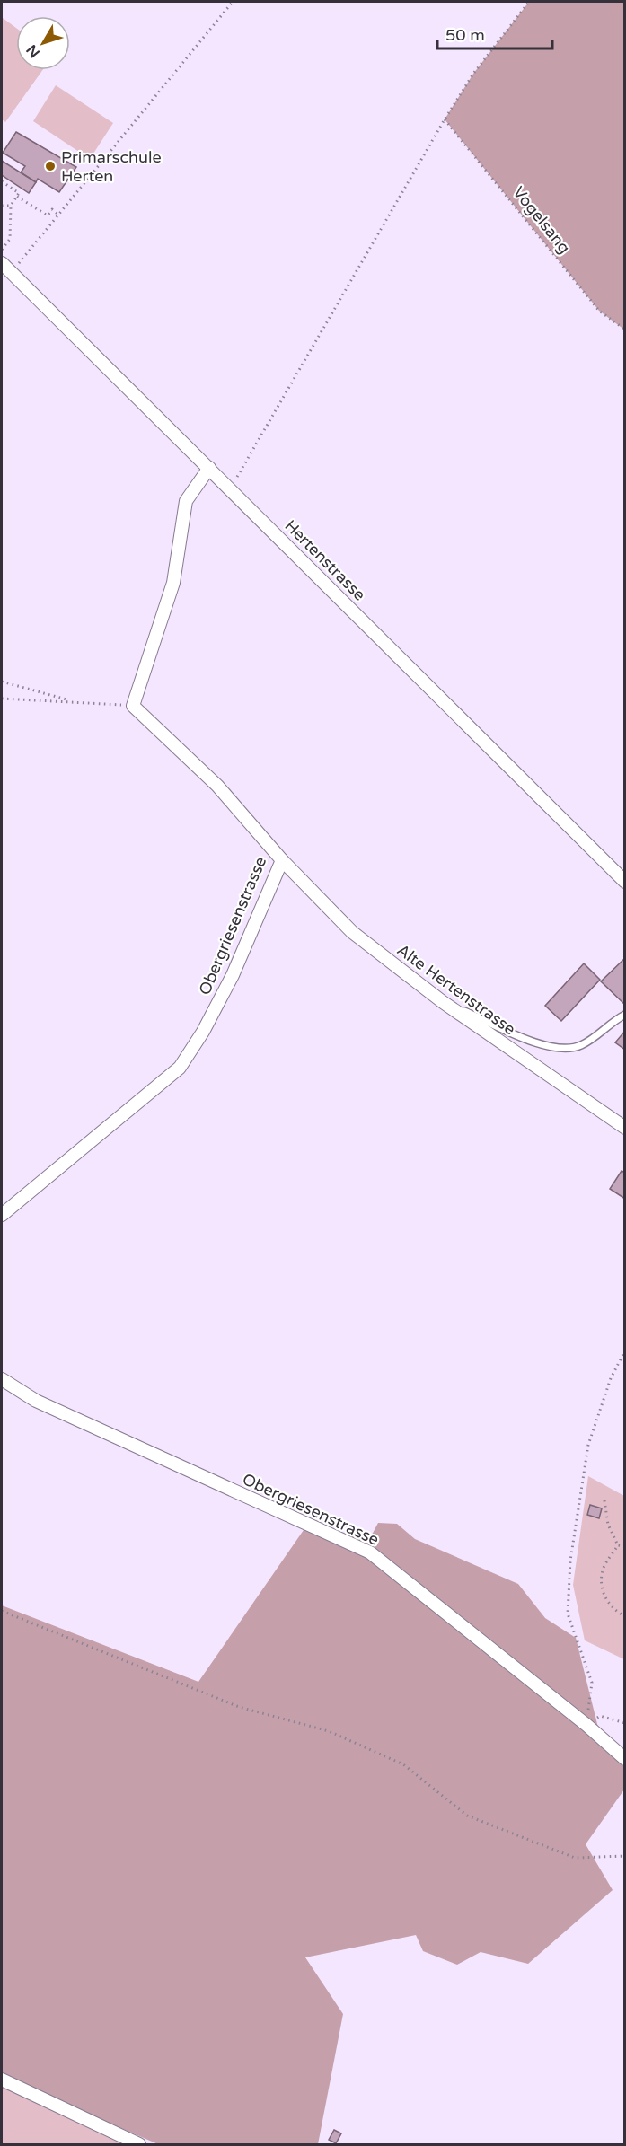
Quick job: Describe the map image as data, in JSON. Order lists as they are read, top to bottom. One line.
{"streets":{"street":["Hertenstrasse","Obergriesenstrasse","Alte Hertenstrasse"],"path":["Vogelsang"]},"crossings":[["Obergriesenstrasse","Alte Hertenstrasse"]],"places":["Primarschule Herten"],"scale_bar":"50 m","north":"bottom left"}
